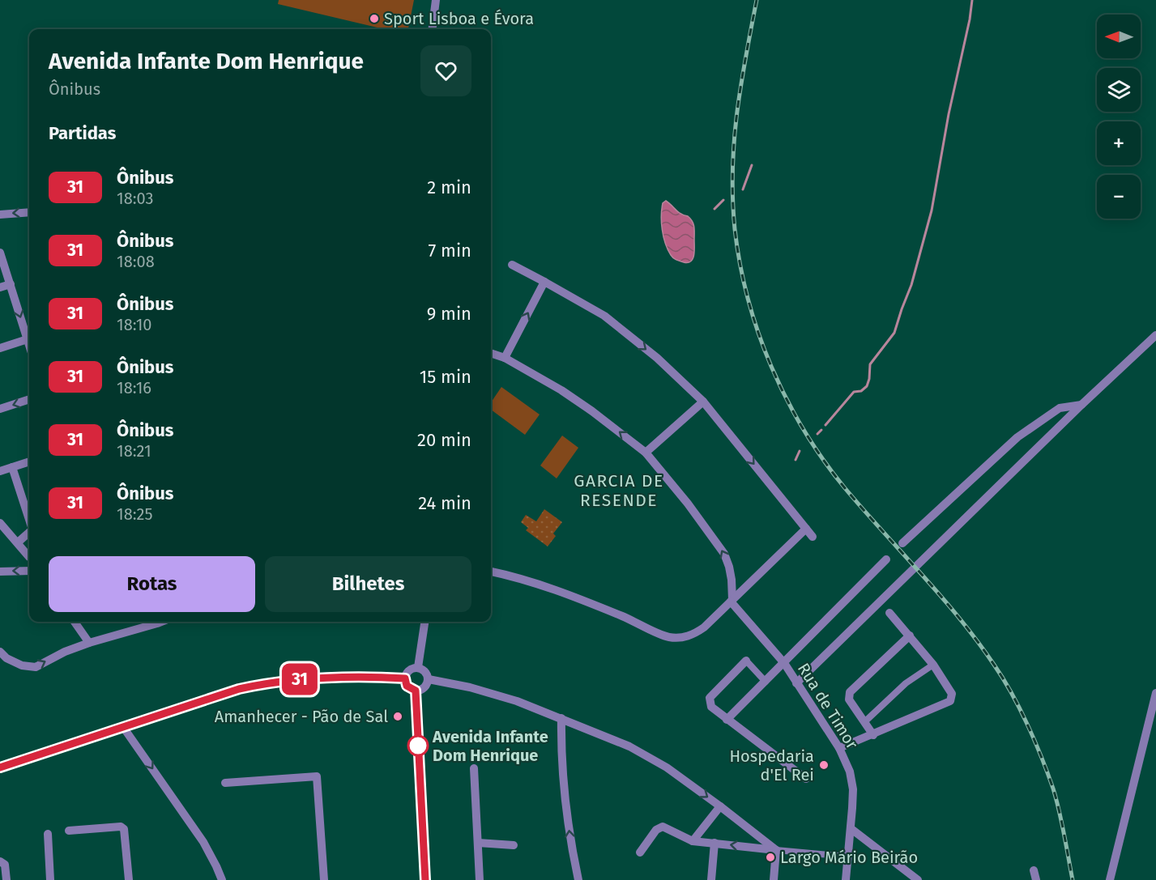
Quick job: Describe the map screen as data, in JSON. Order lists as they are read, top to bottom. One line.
{"streets":{"street":["Rua de Timor"]},"districts":["GARCIA DE RESENDE"],"places":["Sport Lisboa e Évora","Amanhecer - Pão de Sal","Avenida Infante Dom Henrique","Hospedaria d'El Rei","Largo Mário Beirão"],"lines":["bus line 31"],"north":"left","page":{"on_map":"31","map_buttons":["+","−"],"heading":[["Avenida Infante Dom Henrique","Ônibus"],"Partidas"],"list":[{"mark":"31","name":"Ônibus","note":"18:03","value":"2 min"},{"mark":"31","name":"Ônibus","note":"18:08","value":"7 min"},{"mark":"31","name":"Ônibus","note":"18:10","value":"9 min"},{"mark":"31","name":"Ônibus","note":"18:16","value":"15 min"},{"mark":"31","name":"Ônibus","note":"18:21","value":"20 min"},{"mark":"31","name":"Ônibus","note":"18:25","value":"24 min"}],"buttons":["Rotas","Bilhetes"]}}
